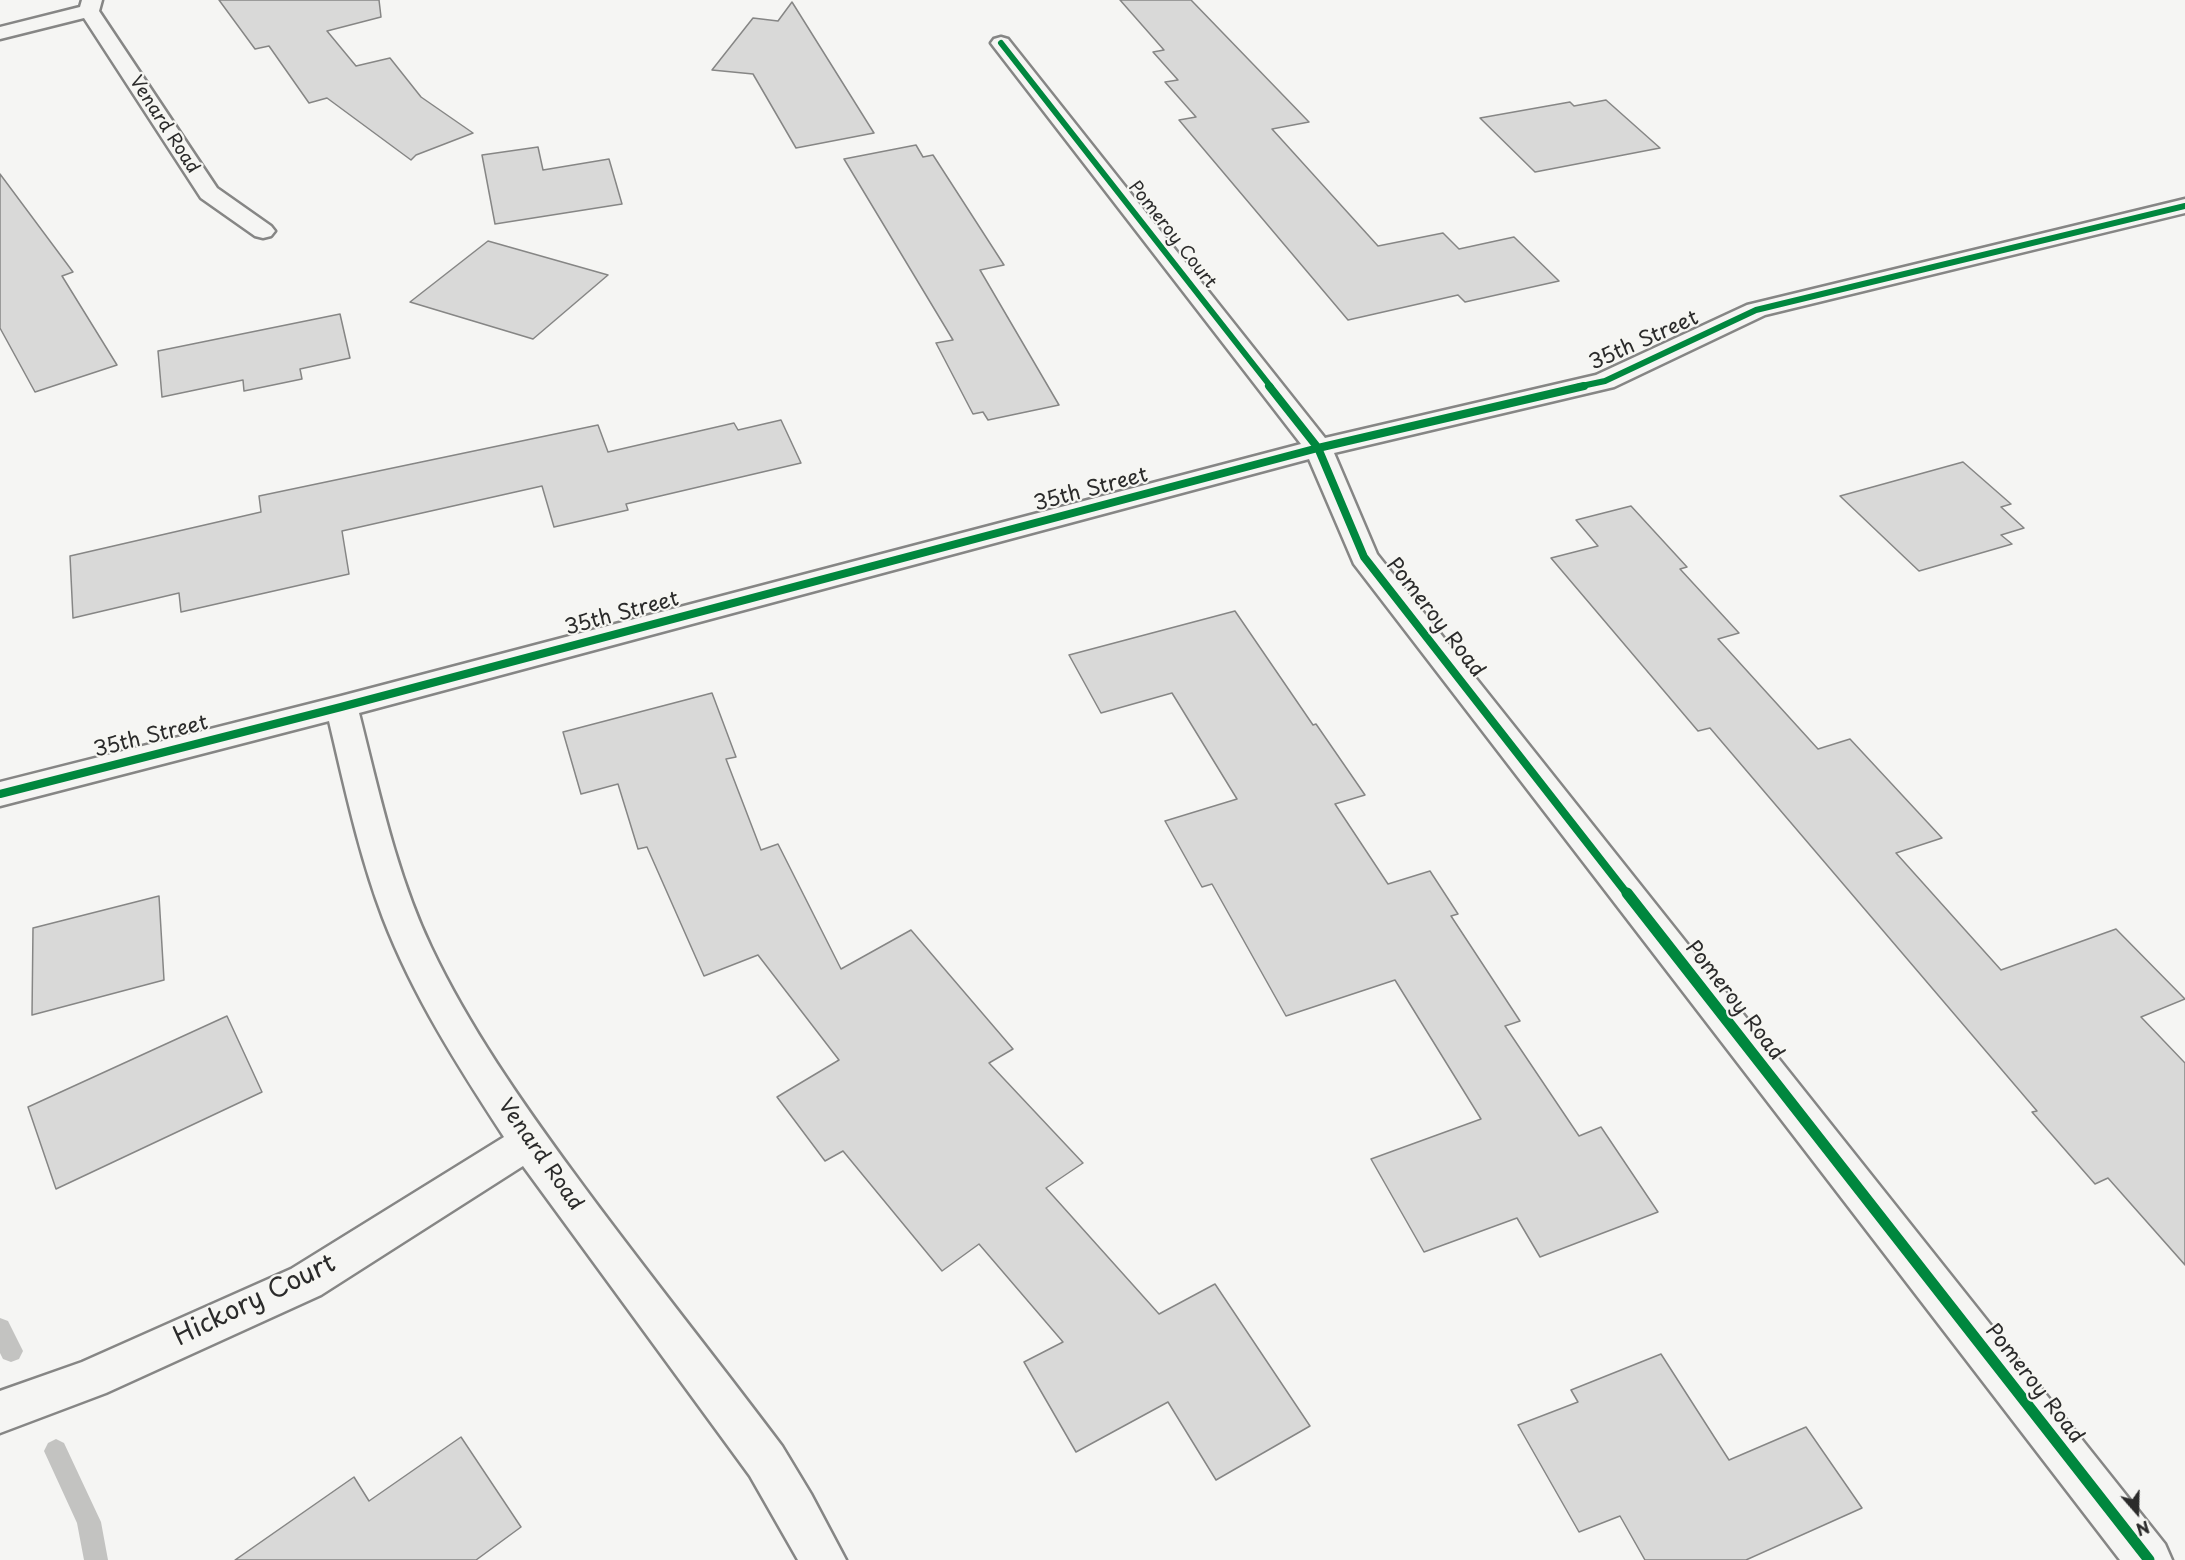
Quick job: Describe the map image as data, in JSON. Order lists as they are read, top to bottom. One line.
{"streets":{"street":["Venard Road","Pomeroy Court","35th Street","Pomeroy Road","Hickory Court"]},"crossings":[["Venard Road","35th Street"],["Venard Road","Hickory Court"],["Pomeroy Court","35th Street"],["Pomeroy Court","Pomeroy Road"],["35th Street","Pomeroy Road"]],"north":"bottom"}
